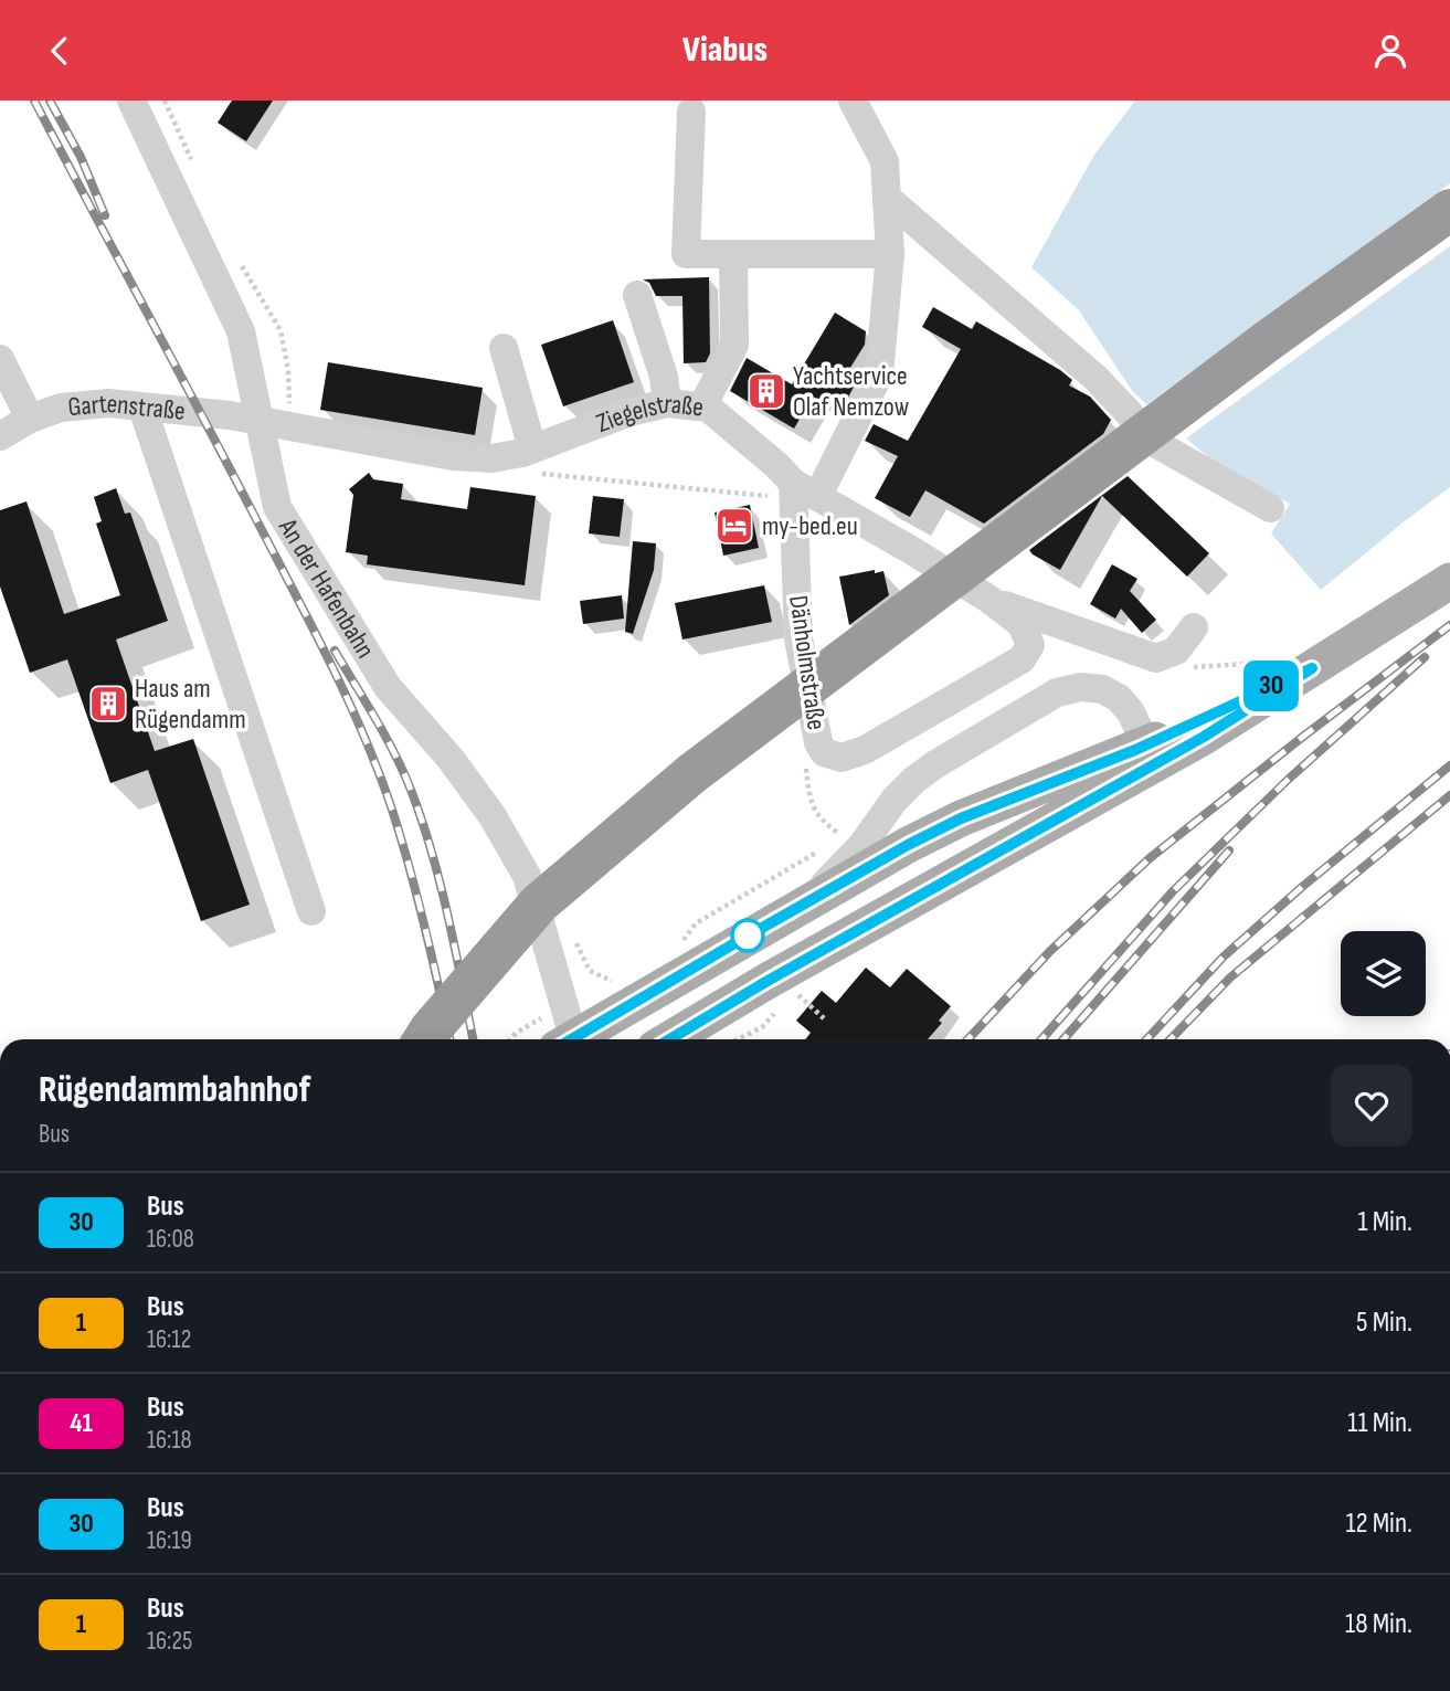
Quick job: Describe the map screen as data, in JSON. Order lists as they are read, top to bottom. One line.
{"streets":{"street":["Gartenstraße","Ziegelstraße","An der Hafenbahn","Dänholmstraße"]},"crossings":[["Gartenstraße","Ziegelstraße"],["Gartenstraße","An der Hafenbahn"],["Ziegelstraße","An der Hafenbahn"],["Ziegelstraße","Dänholmstraße"]],"places":{"building":["Yachtservice Olaf Nemzow","Haus am Rügendamm"],"hotel":["my-bed.eu"]},"lines":["bus line 30"],"page":{"header":"Viabus","on_map":"30","heading":["Rügendammbahnhof","Bus"],"list":[{"mark":"30","name":"Bus","note":"16:08","value":"1 Min."},{"mark":"1","name":"Bus","note":"16:12","value":"5 Min."},{"mark":"41","name":"Bus","note":"16:18","value":"11 Min."},{"mark":"30","name":"Bus","note":"16:19","value":"12 Min."},{"mark":"1","name":"Bus","note":"16:25","value":"18 Min."}]}}
